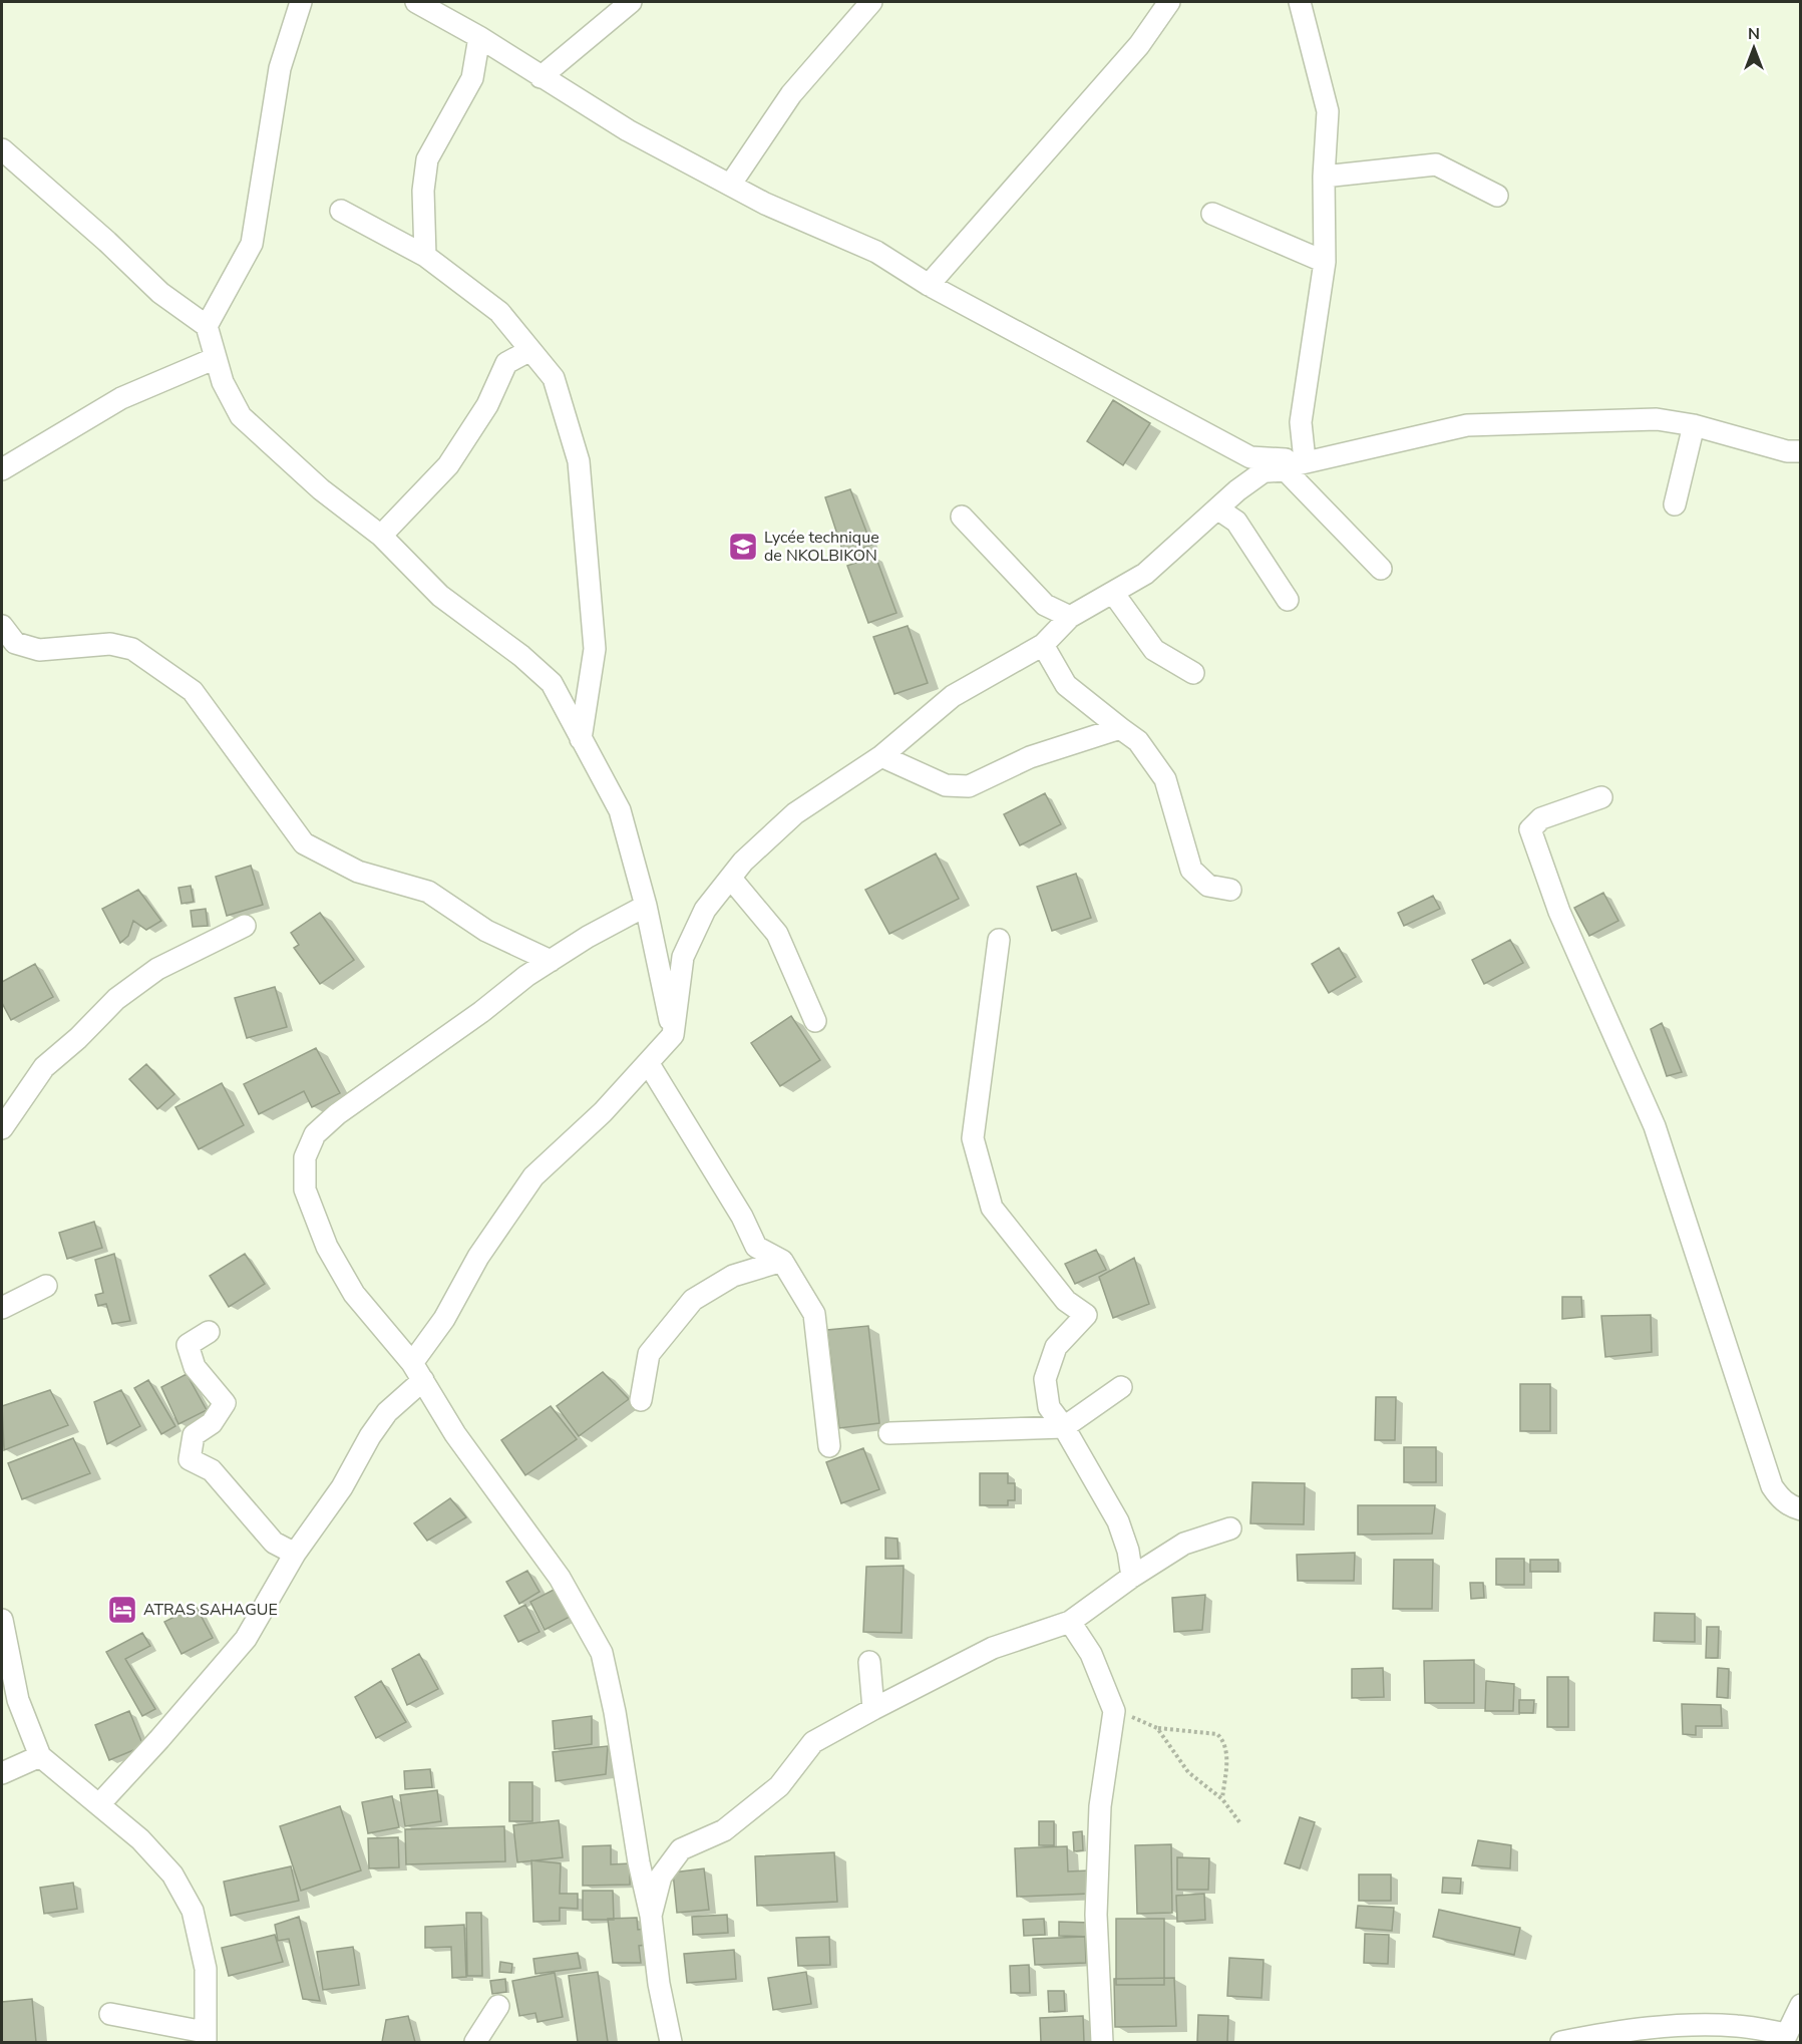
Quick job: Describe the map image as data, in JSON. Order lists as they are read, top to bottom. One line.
{"places":{"school or university":["Lycée technique de NKOLBIKON"],"hotel":["ATRAS SAHAGUE"]},"north":"top"}
